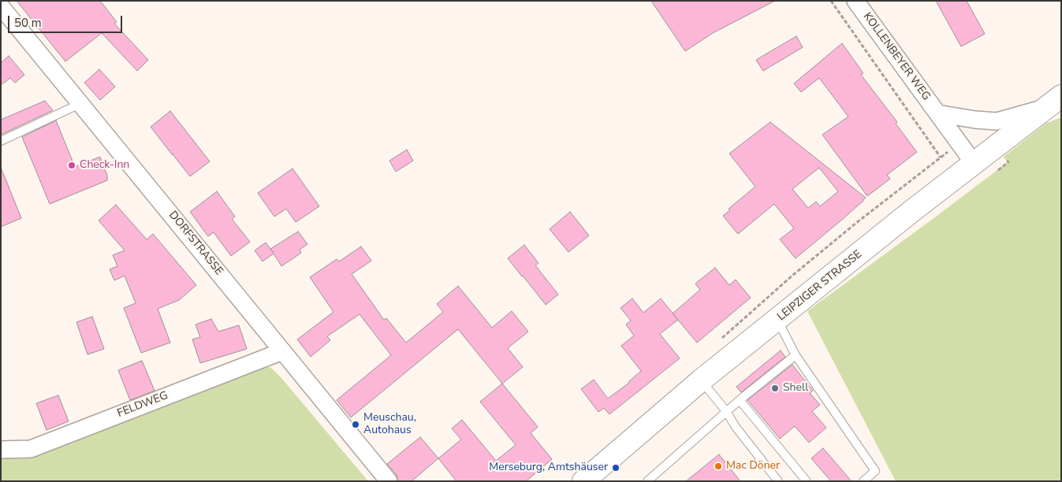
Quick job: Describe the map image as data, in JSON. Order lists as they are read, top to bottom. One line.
{"streets":{"main road":["LEIPZIGER STRASSE"],"street":["KOLLENBEYER WEG","DORFSTRASSE","FELDWEG"]},"crossings":[["KOLLENBEYER WEG","LEIPZIGER STRASSE"],["DORFSTRASSE","FELDWEG"]],"places":["Check-Inn","Shell","Meuschau, Autohaus","Mac Döner","Merseburg, Amtshäuser"],"scale_bar":"50 m"}
